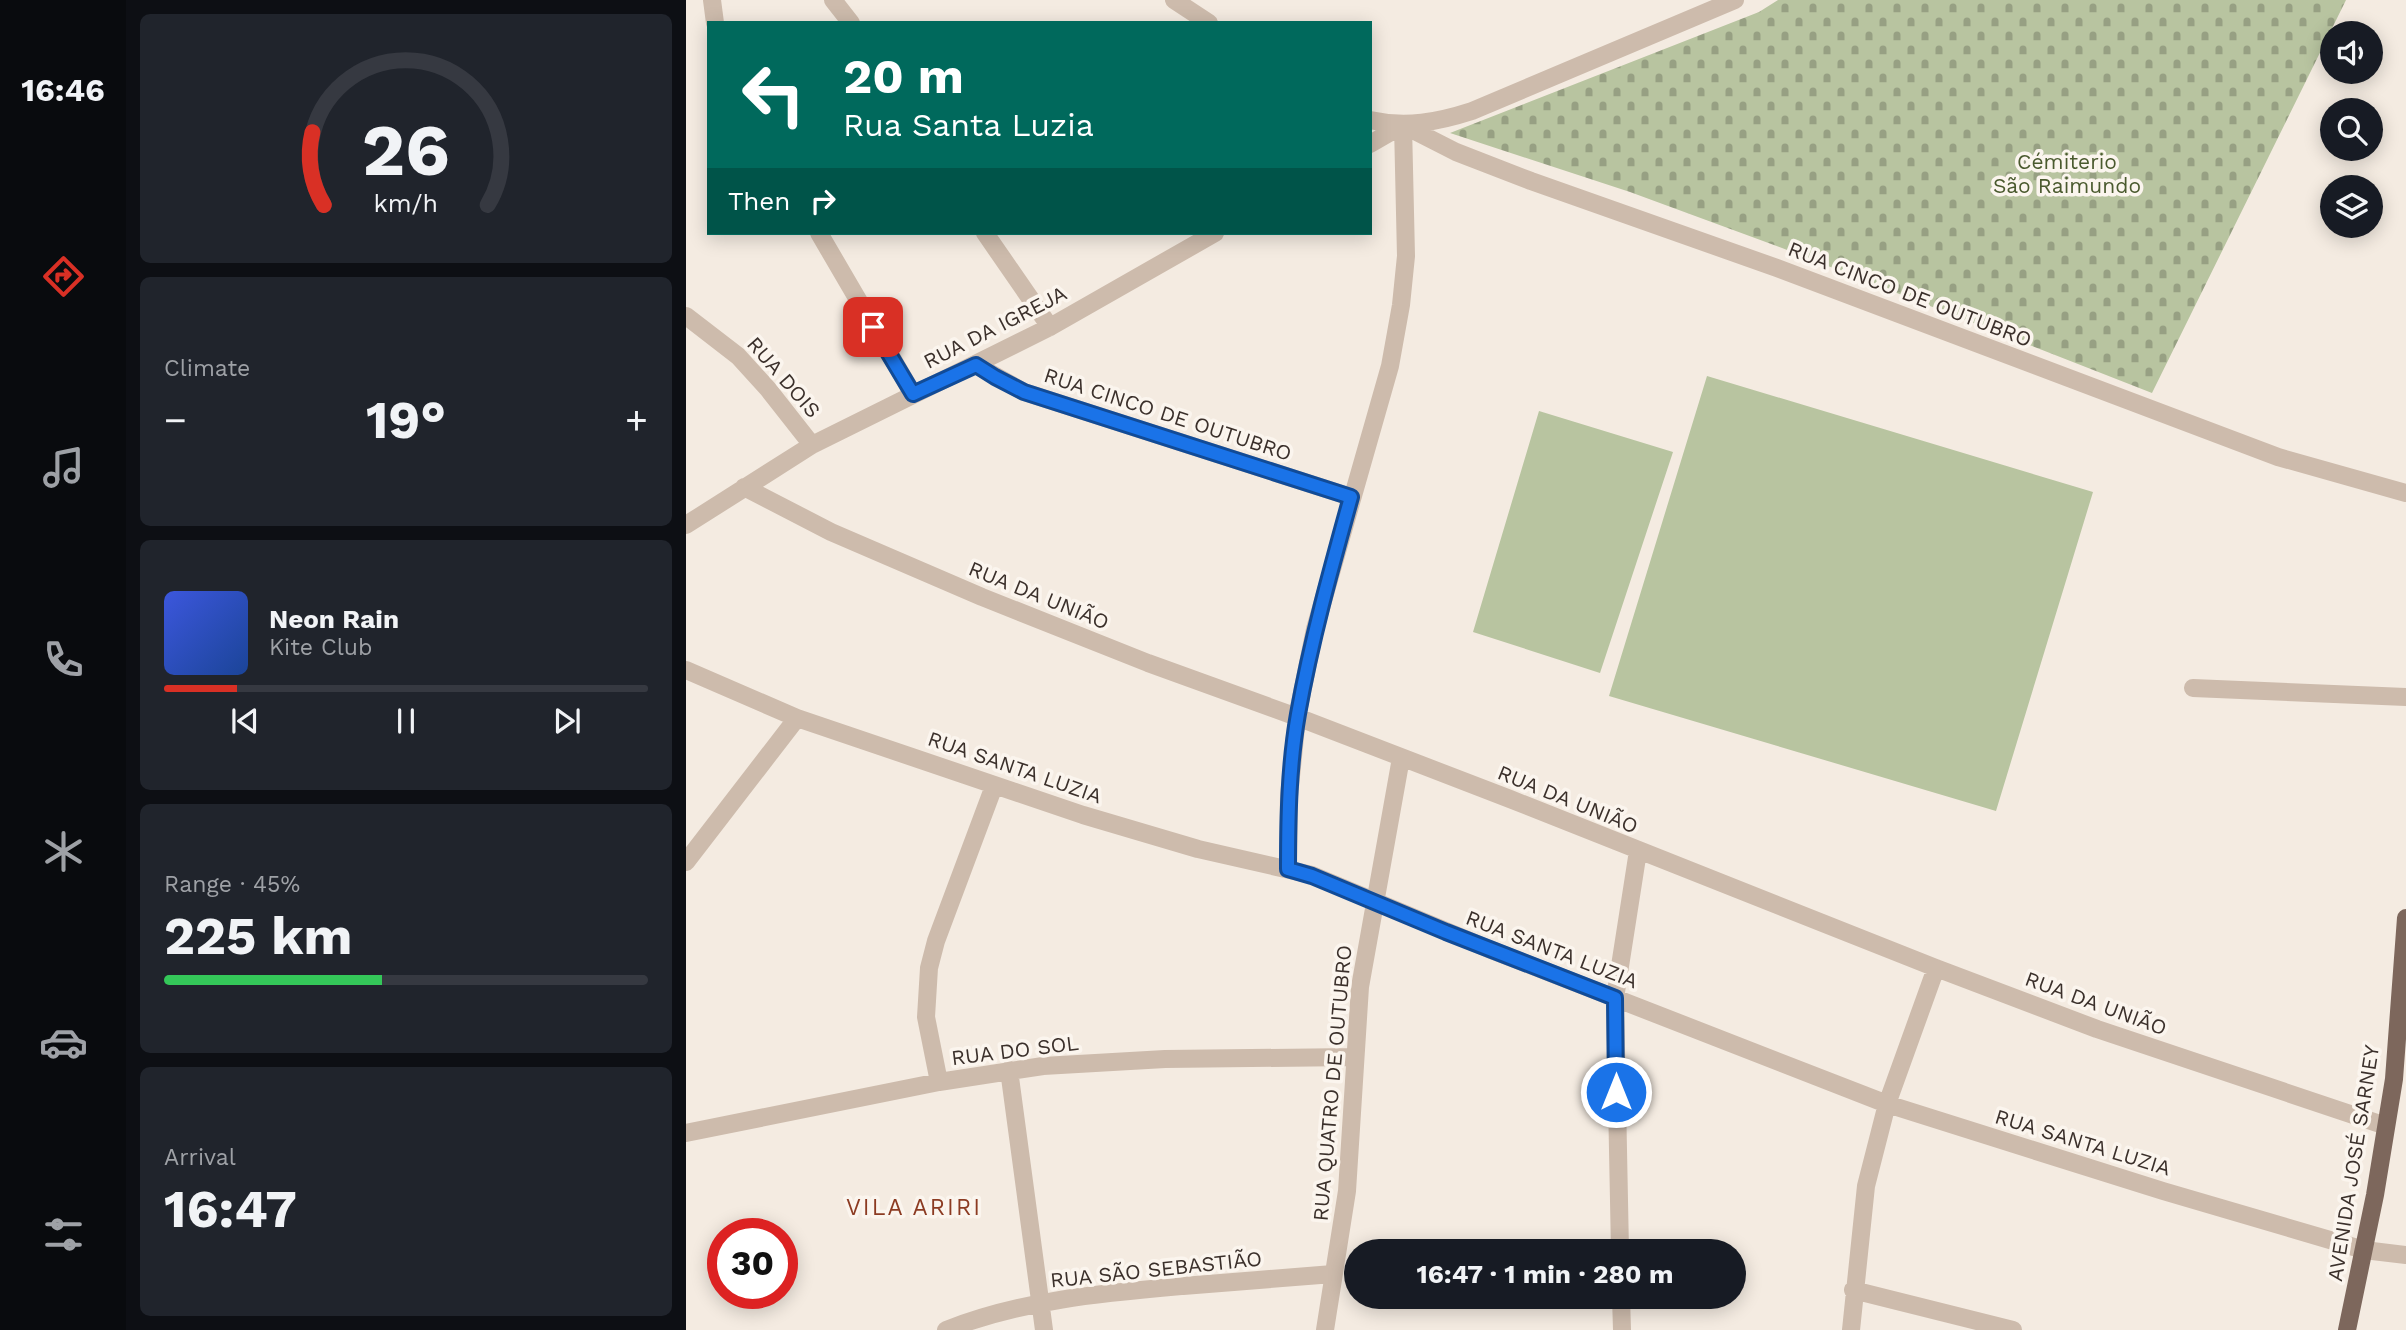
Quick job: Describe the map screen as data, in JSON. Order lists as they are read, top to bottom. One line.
{"streets":{"main road":["AVENIDA JOSÉ SARNEY"],"street":["RUA CINCO DE OUTUBRO","RUA DA IGREJA","RUA DOIS","RUA DA UNIÃO","RUA SANTA LUZIA","RUA DO SOL","RUA QUATRO DE OUTUBRO","RUA SÃO SEBASTIÃO"]},"crossings":[["RUA CINCO DE OUTUBRO","RUA DA IGREJA"],["RUA DA IGREJA","RUA DOIS"],["RUA DA IGREJA","RUA DA UNIÃO"],["RUA DA UNIÃO","RUA QUATRO DE OUTUBRO"],["RUA DA UNIÃO","AVENIDA JOSÉ SARNEY"],["RUA SANTA LUZIA","RUA QUATRO DE OUTUBRO"],["RUA SANTA LUZIA","AVENIDA JOSÉ SARNEY"],["RUA DO SOL","RUA QUATRO DE OUTUBRO"],["RUA QUATRO DE OUTUBRO","RUA SÃO SEBASTIÃO"]],"districts":["VILA ARIRI"],"parks":["Cémiterio São Raimundo"],"page":{"tabs":"16:46","turn":["20 m","Rua Santa Luzia"],"then":"Then","tile":["Climate",["Range · 45%","225 km"],["Arrival","16:47"]],"heat":["−","19°","+"],"song":["Neon Rain","Kite Club"],"limit":"30","trip":"16:47 · 1 min · 280 m","gauge":["26","km/h"]}}
